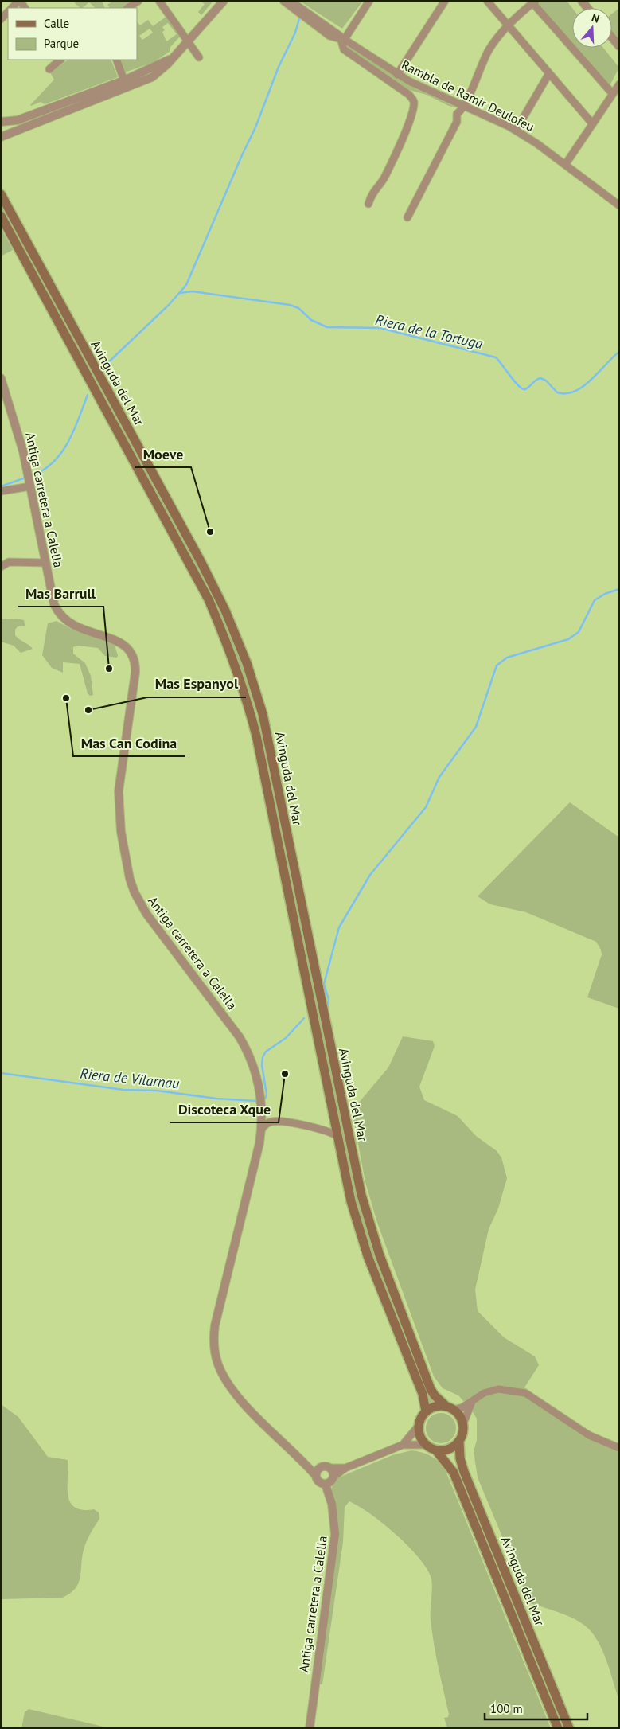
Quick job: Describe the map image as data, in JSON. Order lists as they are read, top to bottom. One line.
{"streets":{"main road":["Avinguda del Mar"],"street":["Rambla de Ramir Deulofeu","Antiga carretera a Calella"]},"water":["Riera de la Tortuga","Riera de Vilarnau"],"places":["Moeve","Mas Barrull","Mas Can Codina","Mas Espanyol","Discoteca Xque"],"legend":["Calle","Parque"],"scale_bar":"100 m","north":"top"}
